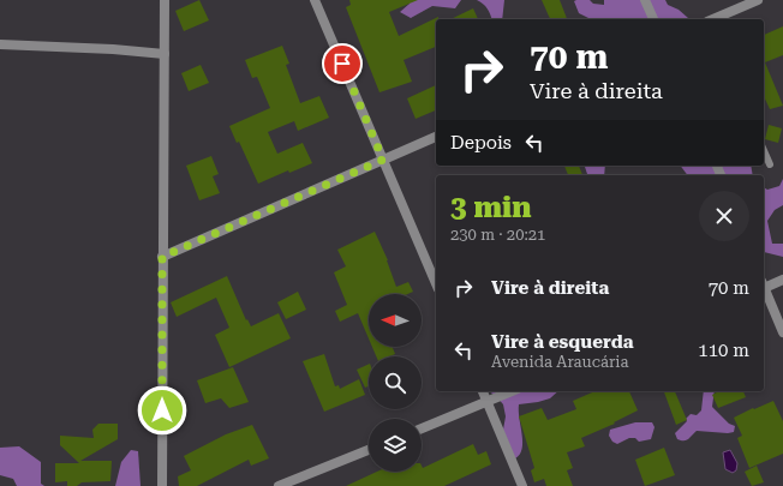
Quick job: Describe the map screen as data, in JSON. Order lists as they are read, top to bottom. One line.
{"north":"left","page":{"turn":["70 m","Vire à direita"],"then":"Depois","heading":["3 min","230 m · 20:21"],"list":[{"name":"Vire à direita","value":"70 m"},{"name":"Vire à esquerda","note":"Avenida Araucária","value":"110 m"}]}}
